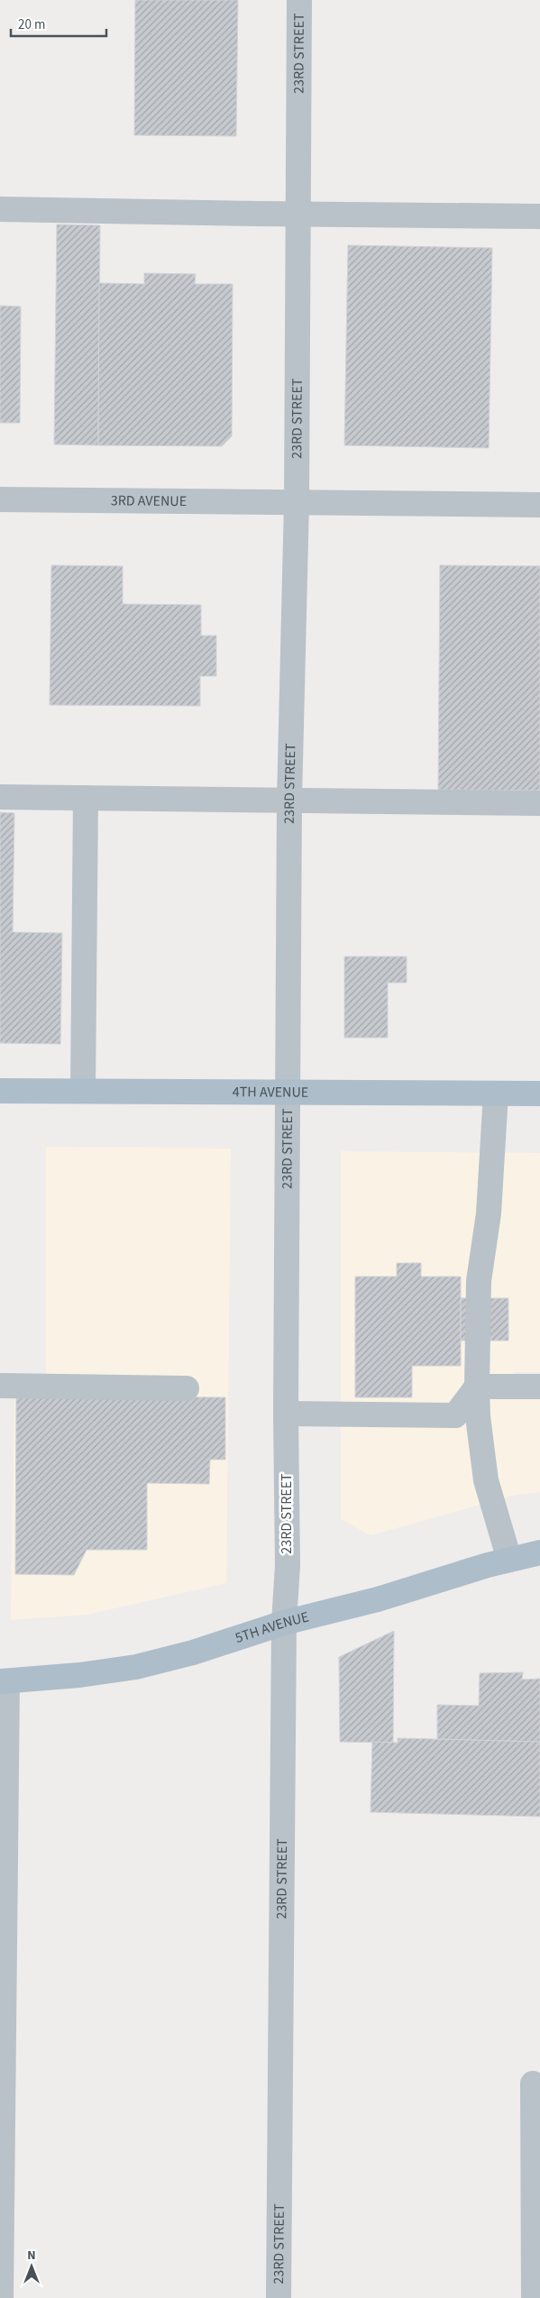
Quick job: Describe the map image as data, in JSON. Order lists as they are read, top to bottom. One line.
{"streets":{"main road":["4TH AVENUE","5TH AVENUE"],"street":["23RD STREET","3RD AVENUE"]},"crossings":[["23RD STREET","3RD AVENUE"],["23RD STREET","4TH AVENUE"],["23RD STREET","5TH AVENUE"]],"scale_bar":"20 m","north":"top"}
